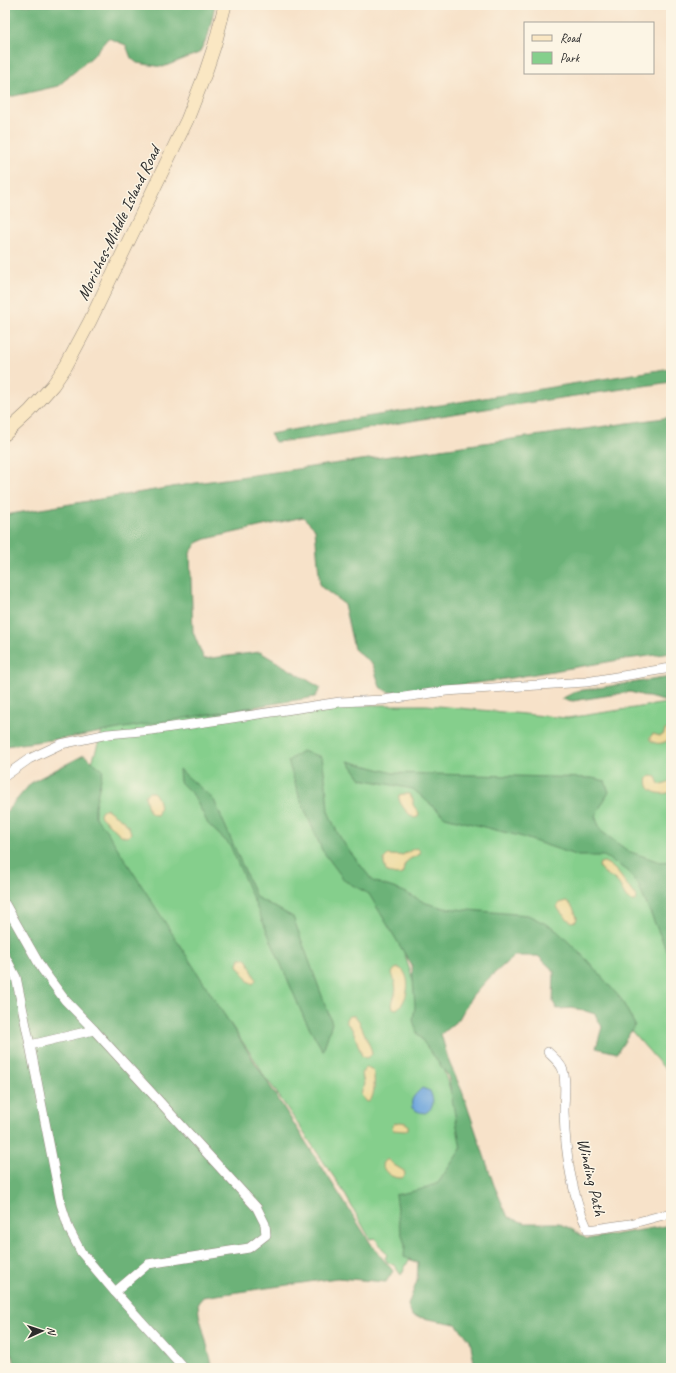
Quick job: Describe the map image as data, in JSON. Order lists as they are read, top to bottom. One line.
{"streets":{"main road":["Moriches-Middle Island Road"],"street":["Winding Path"]},"legend":["Road","Park"],"north":"right"}
